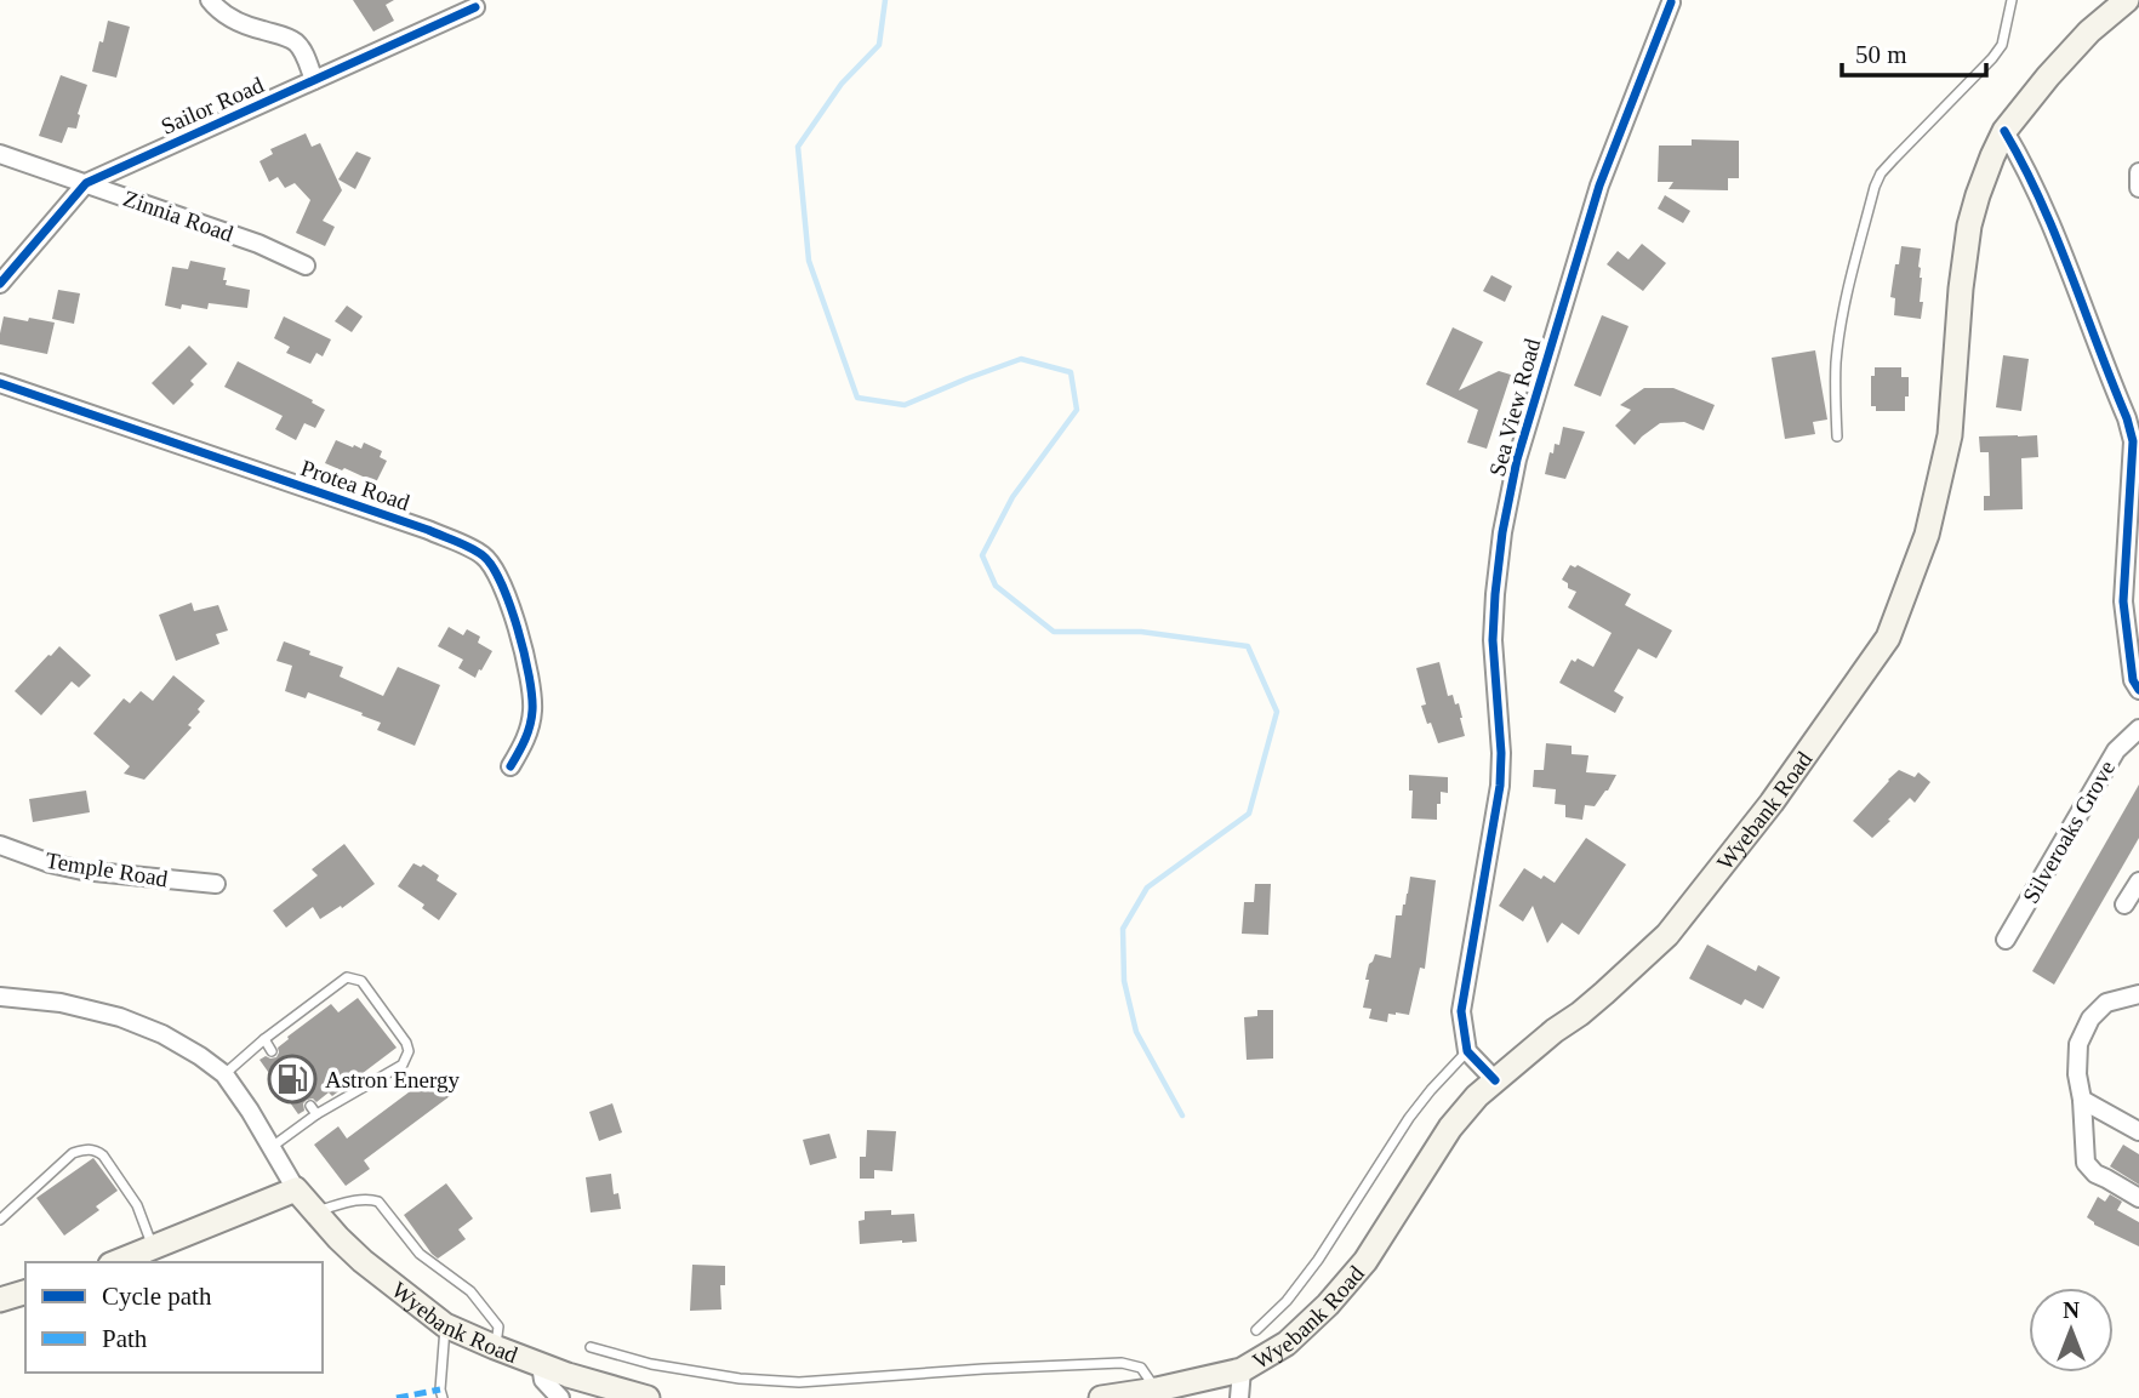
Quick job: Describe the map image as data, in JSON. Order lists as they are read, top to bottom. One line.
{"streets":{"main road":["Wyebank Road"],"street":["Sailor Road","Zinnia Road","Sea View Road","Protea Road","Silveroaks Grove","Temple Road"]},"crossings":[["Sailor Road","Zinnia Road"]],"places":{"fuel station":["Astron Energy"]},"legend":["Cycle path","Path"],"scale_bar":"50 m","north":"top"}
